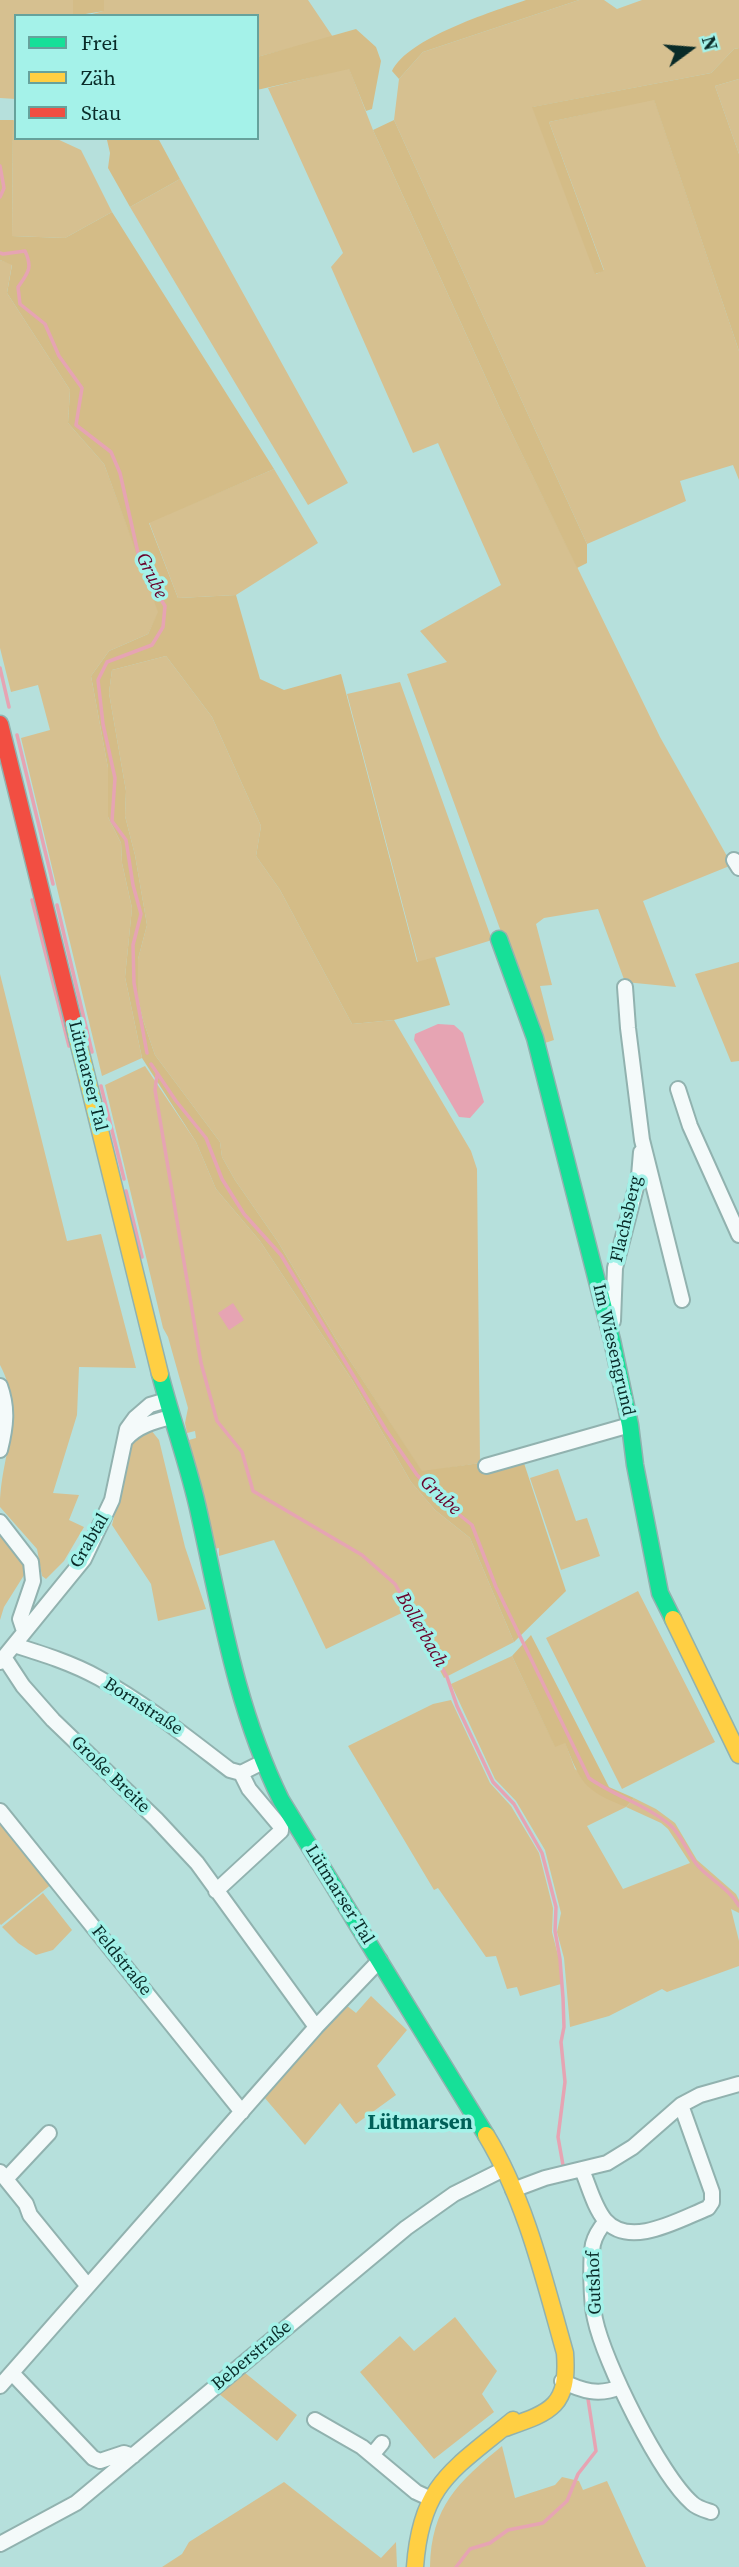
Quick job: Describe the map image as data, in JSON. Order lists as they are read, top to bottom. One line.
{"streets":{"main road":["Lütmarser Tal","Im Wiesengrund"],"street":["Flachsberg","Grabtal","Bornstraße","Große Breite","Feldstraße","Gutshof","Beberstraße"]},"crossings":[["Lütmarser Tal","Grabtal"],["Lütmarser Tal","Beberstraße"],["Flachsberg","Im Wiesengrund"],["Grabtal","Bornstraße"],["Grabtal","Große Breite"]],"districts":["Lütmarsen"],"water":["Grube","Bollerbach"],"legend":["Frei","Zäh","Stau"],"north":"right"}
